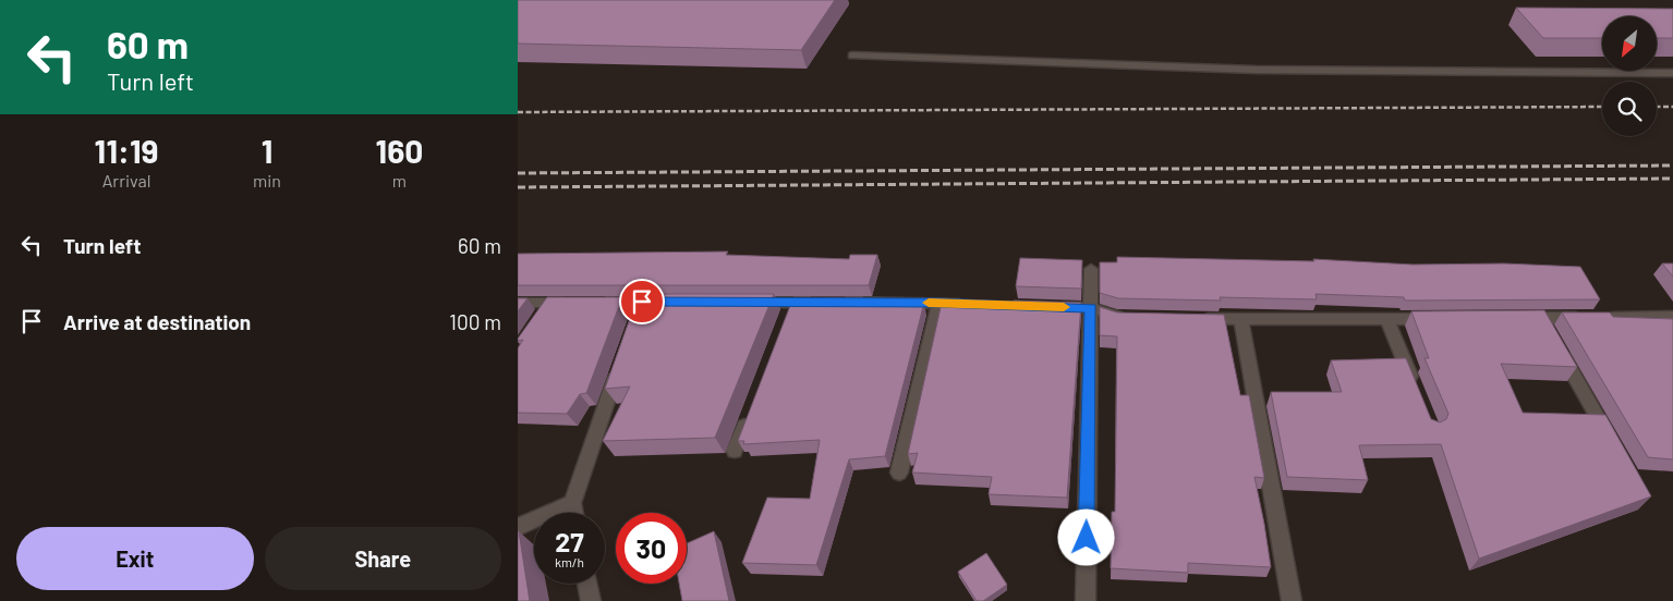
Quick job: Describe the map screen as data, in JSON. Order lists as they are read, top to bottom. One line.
{"north":"bottom left","page":{"turn":["60 m","Turn left"],"eta":["11:19","Arrival","1","min","160","m"],"list":[{"name":"Turn left","value":"60 m"},{"name":"Arrive at destination","value":"100 m"}],"speed":"27 km/h","limit":"30","buttons":["Exit","Share"]}}
